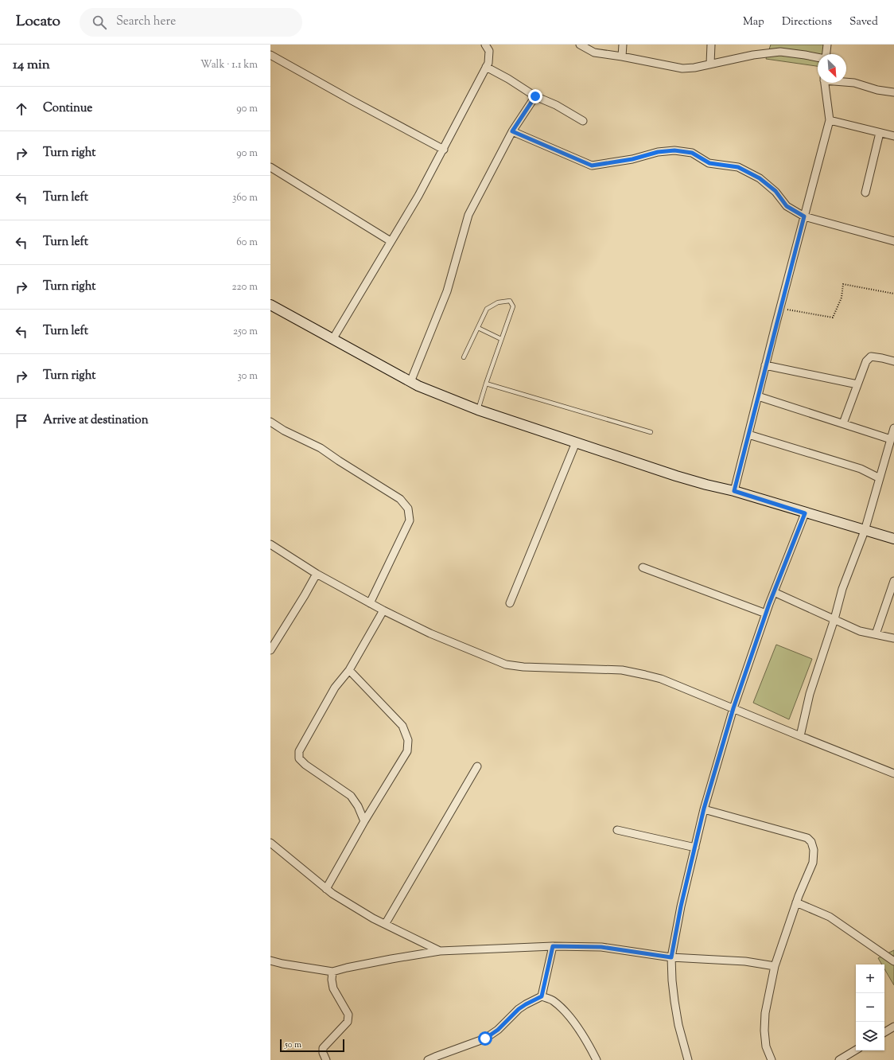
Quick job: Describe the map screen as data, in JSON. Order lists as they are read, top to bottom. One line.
{"scale_bar":"50 m","north":"bottom right","page":{"header":"Locato","search":"Search here","nav":["Map","Directions","Saved"],"heading":["14 min","Walk · 1.1 km"],"list":[["Continue","90 m"],["Turn right","90 m"],["Turn left","360 m"],["Turn left","60 m"],["Turn right","220 m"],["Turn left","250 m"],["Turn right","30 m"],"Arrive at destination"],"map_buttons":["+","−"],"scale":"50 m"}}
